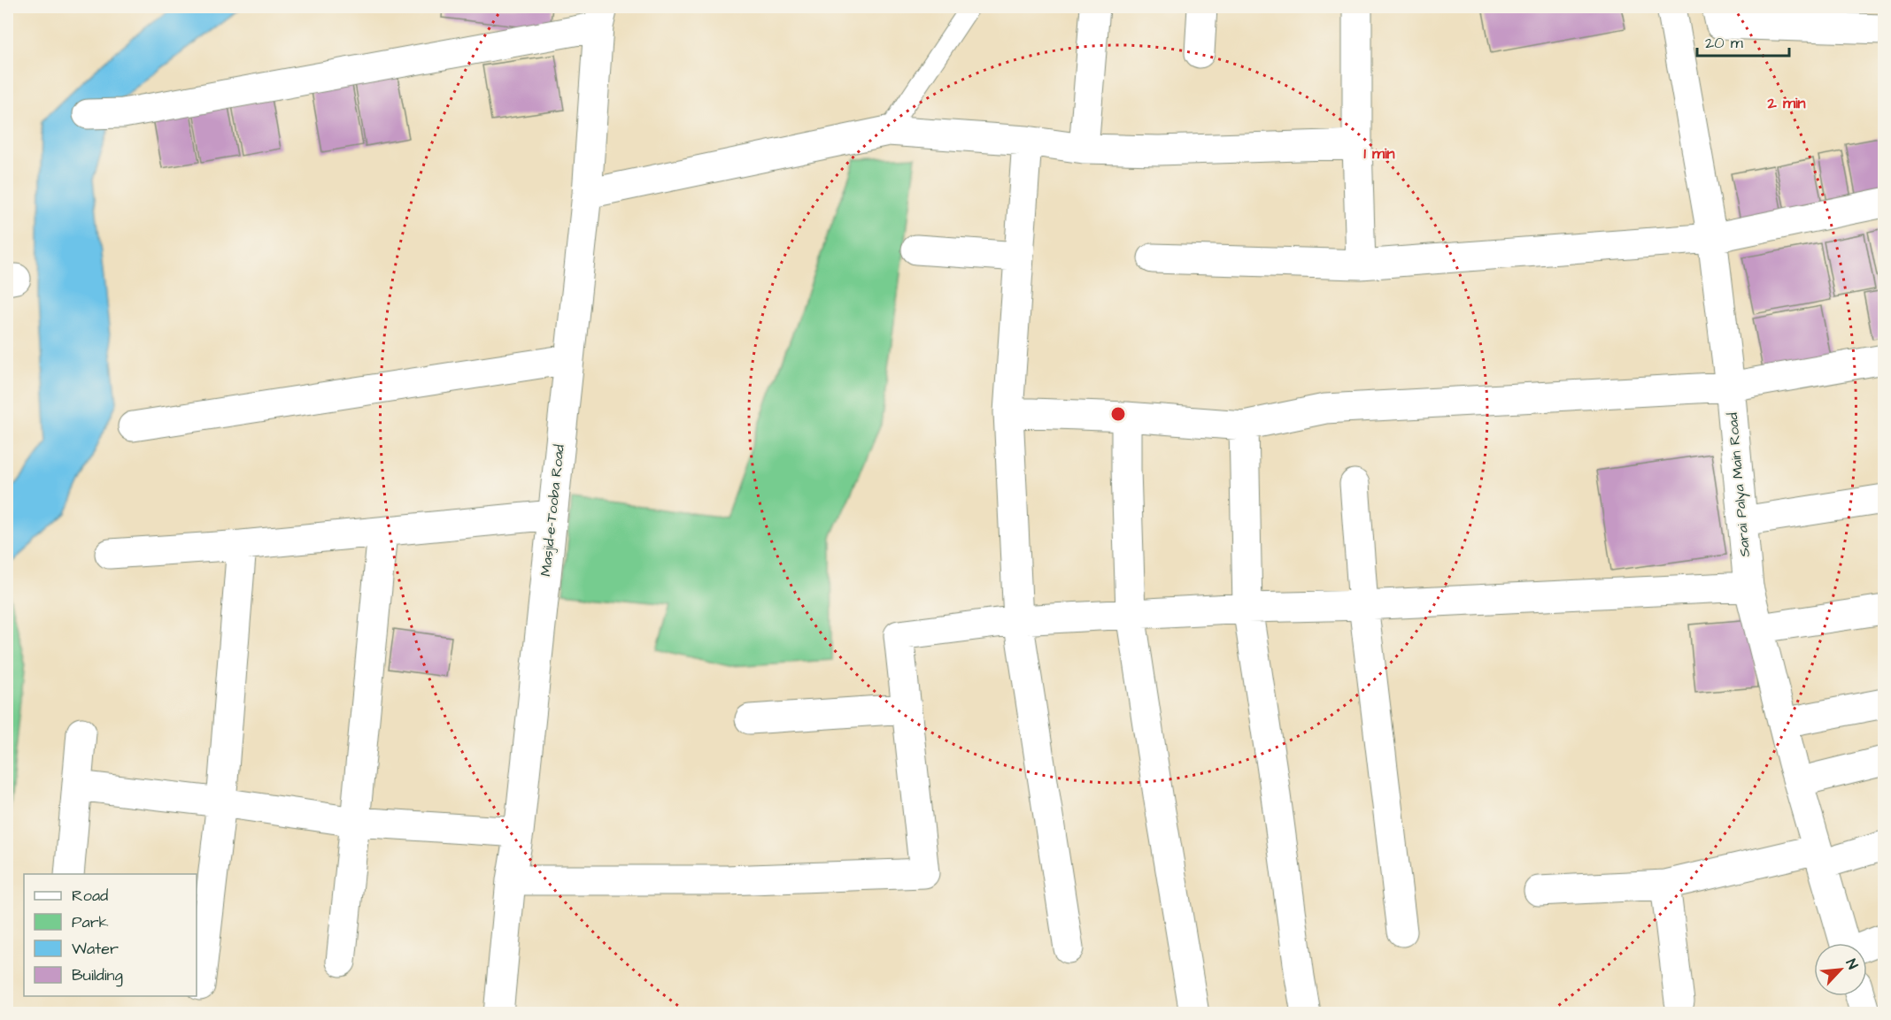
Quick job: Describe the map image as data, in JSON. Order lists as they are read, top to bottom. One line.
{"streets":{"street":["Sarai Palya Main Road","Masjid-e-Tooba Road"]},"legend":["Road","Park","Water","Building"],"scale_bar":"20 m","north":"top right","rings":["2 min","1 min"]}
